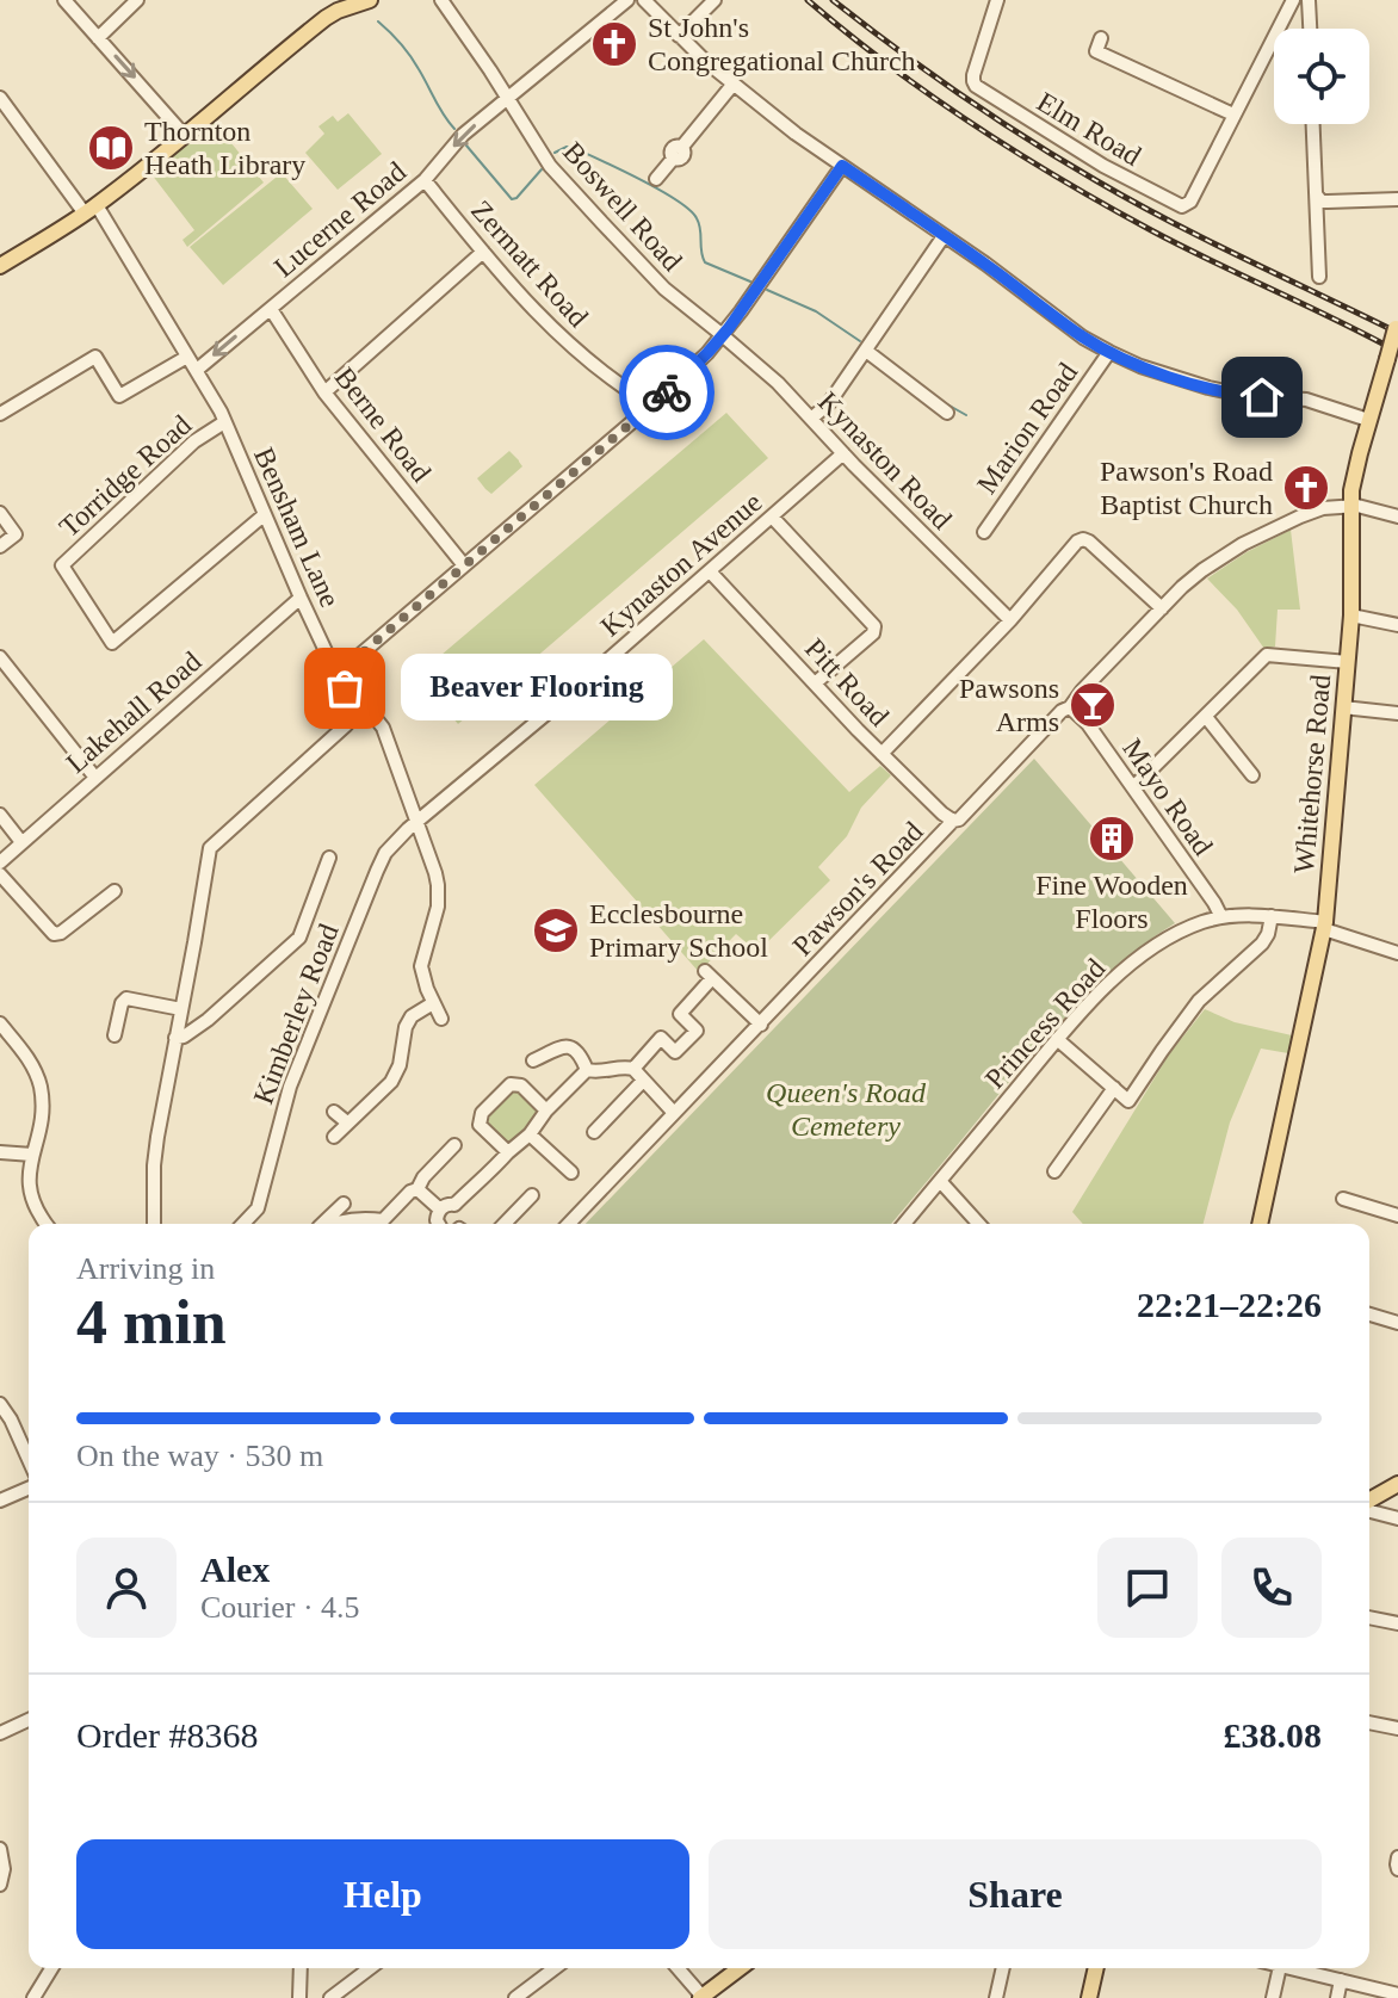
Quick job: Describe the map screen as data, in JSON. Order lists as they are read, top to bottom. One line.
{"streets":{"main road":["Whitehorse Road"],"street":["Elm Road","Boswell Road","Lucerne Road","Zermatt Road","Berne Road","Marion Road","Kynaston Road","Torridge Road","Bensham Lane","Kynaston Avenue","Pitt Road","Lakehall Road","Mayo Road","Pawson's Road","Kimberley Road","Princess Road"]},"crossings":[["Boswell Road","Lucerne Road"],["Boswell Road","Kynaston Road"],["Lucerne Road","Zermatt Road"],["Lucerne Road","Berne Road"],["Lucerne Road","Bensham Lane"],["Kynaston Road","Kynaston Avenue"],["Torridge Road","Bensham Lane"],["Bensham Lane","Lakehall Road"],["Kynaston Avenue","Pitt Road"],["Kynaston Avenue","Kimberley Road"],["Pitt Road","Pawson's Road"],["Whitehorse Road","Princess Road"],["Mayo Road","Pawson's Road"],["Mayo Road","Princess Road"]],"one_way":["Lucerne Road"],"parks":["Queen's Road Cemetery"],"places":{"church":["St John's Congregational Church","Pawson's Road Baptist Church"],"library":["Thornton Heath Library"],"other":["Beaver Flooring"],"bar":["Pawsons Arms"],"building":["Fine Wooden Floors"],"school or university":["Ecclesbourne Primary School"]},"page":{"bubble":"Beaver Flooring","heading":["4 min","Arriving in","22:21–22:26"],"panel":["Alex","Courier · 4.5","Order #8368","£38.08"],"bar":"On the way · 530 m","buttons":["Help","Share"]}}
